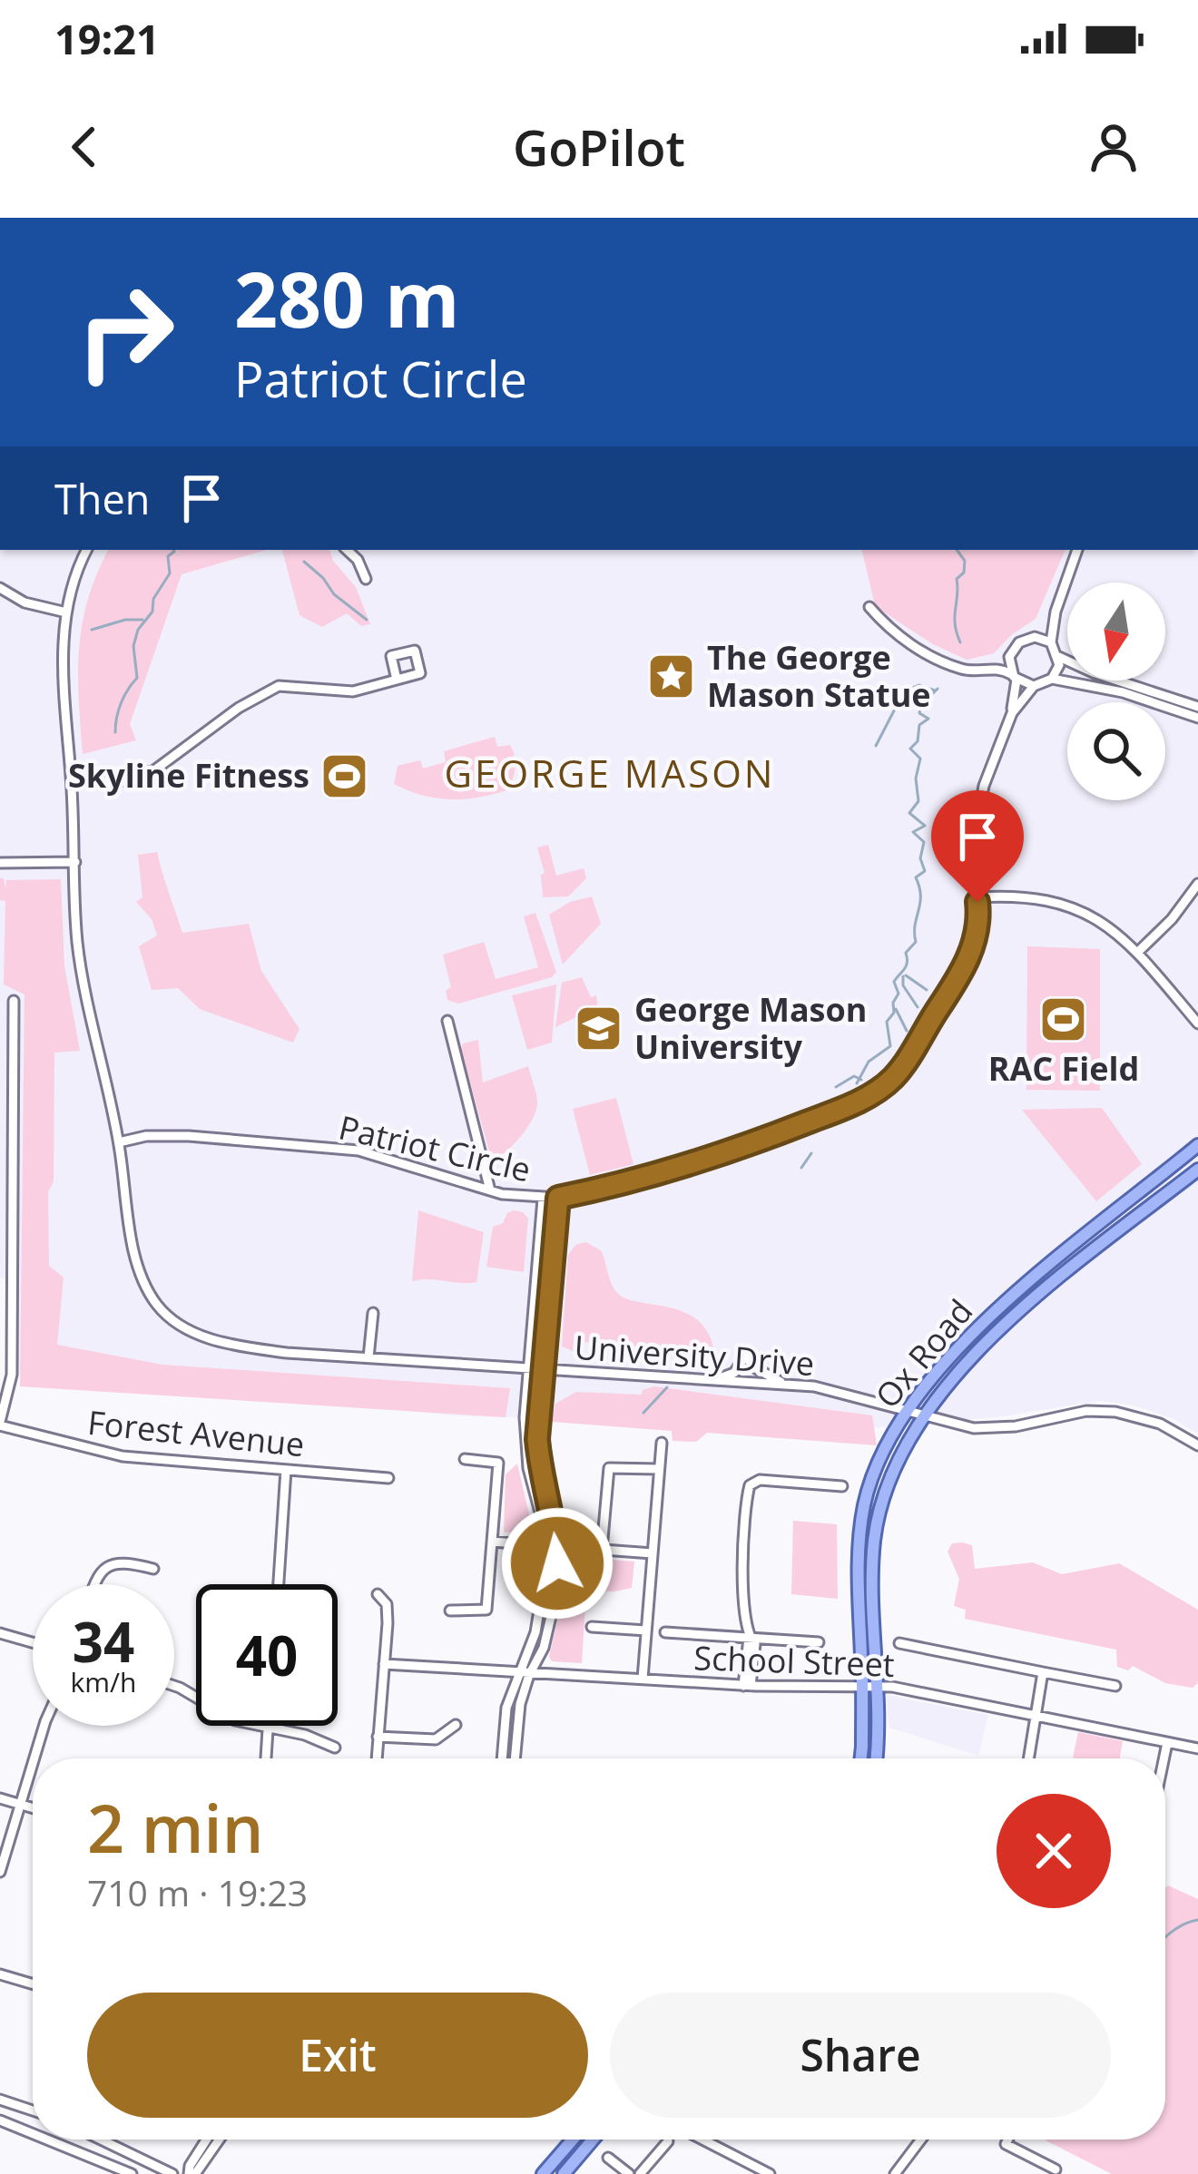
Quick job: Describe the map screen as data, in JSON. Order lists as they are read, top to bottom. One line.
{"streets":{"main road":["Ox Road"],"street":["Patriot Circle","University Drive","Forest Avenue","School Street"]},"crossings":[["Patriot Circle","University Drive"],["Ox Road","University Drive"],["Ox Road","School Street"]],"districts":["GEORGE MASON"],"places":{"place":["The George Mason Statue"],"sports":["Skyline Fitness","RAC Field"],"school or university":["George Mason University"]},"north":"bottom","page":{"status":"19:21","header":"GoPilot","turn":["280 m","Patriot Circle"],"then":"Then","speed":"34 km/h","limit":"40","heading":["2 min","710 m · 19:23"],"buttons":["Exit","Share"]}}
